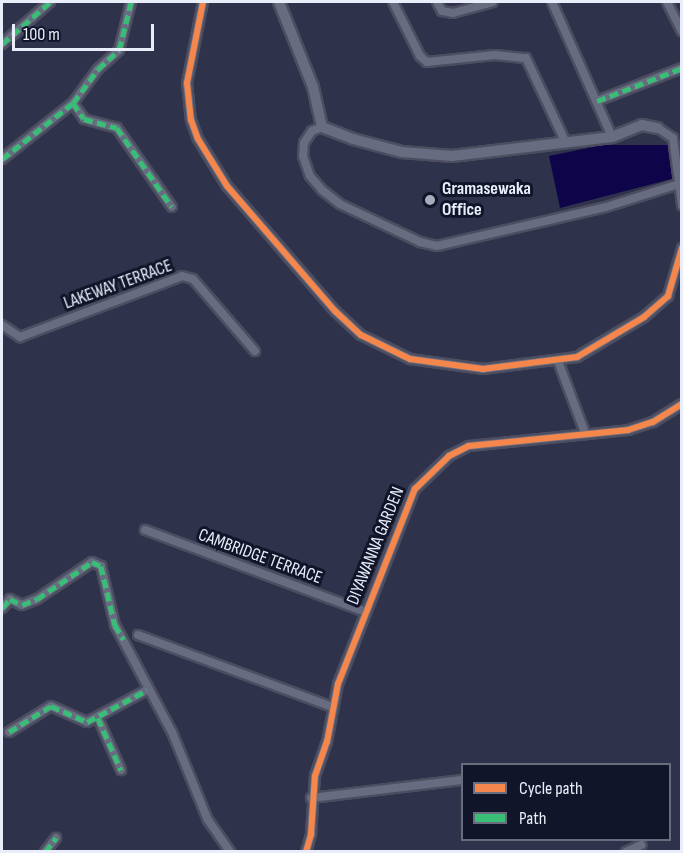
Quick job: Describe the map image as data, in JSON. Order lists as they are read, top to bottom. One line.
{"streets":{"street":["LAKEWAY TERRACE","DIYAWANNA GARDEN","CAMBRIDGE TERRACE"]},"crossings":[["DIYAWANNA GARDEN","CAMBRIDGE TERRACE"]],"places":["Gramasewaka Office"],"legend":["Cycle path","Path"],"scale_bar":"100 m"}
